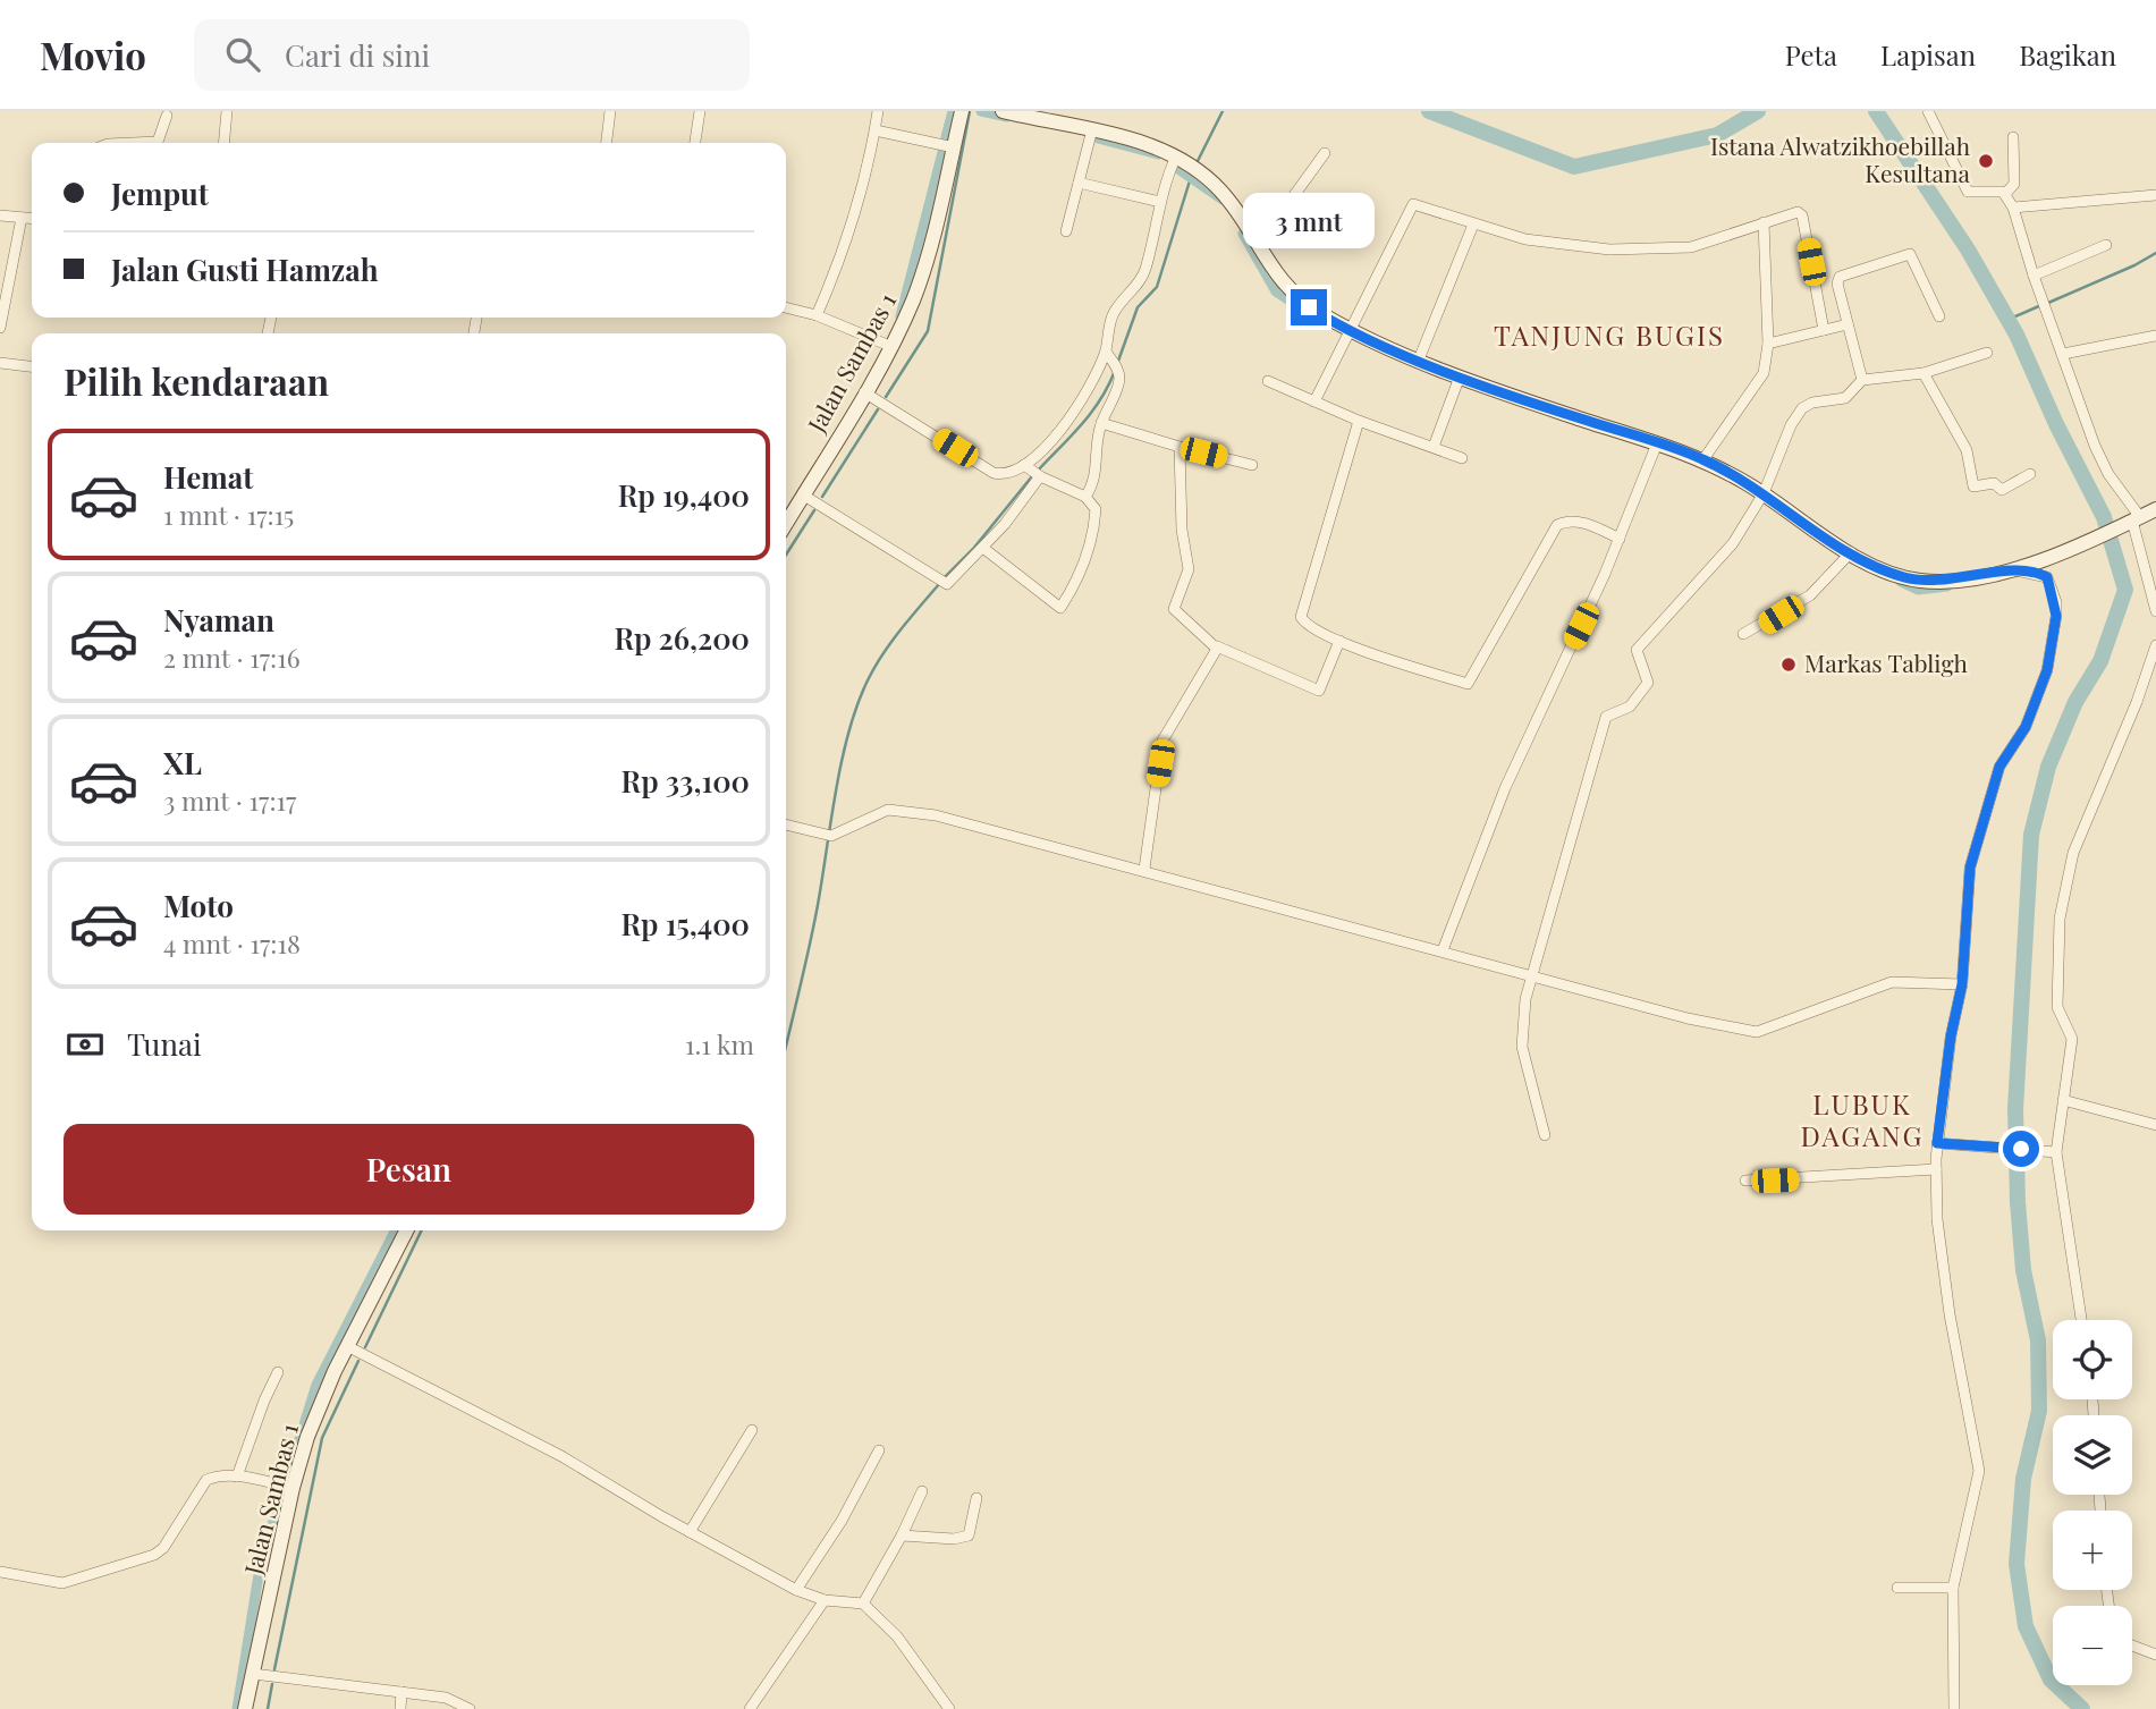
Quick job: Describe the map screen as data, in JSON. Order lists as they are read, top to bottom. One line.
{"streets":{"street":["Jalan Sambas 1"]},"districts":["TANJUNG BUGIS","LUBUK DAGANG"],"places":["Istana Alwatzikhoebillah Kesultana","Markas Tabligh"],"page":{"header":"Movio","search":"Cari di sini","nav":["Peta","Lapisan","Bagikan"],"banner":["Jemput","Jalan Gusti Hamzah"],"bubble":"3 mnt","heading":"Pilih kendaraan","list":[{"name":"Hemat","note":"1 mnt · 17:15","value":"Rp 19,400"},{"name":"Nyaman","note":"2 mnt · 17:16","value":"Rp 26,200"},{"name":"XL","note":"3 mnt · 17:17","value":"Rp 33,100"},{"name":"Moto","note":"4 mnt · 17:18","value":"Rp 15,400"}],"pay":["Tunai","1.1 km"],"buttons":"Pesan","map_buttons":["+","−"]}}
